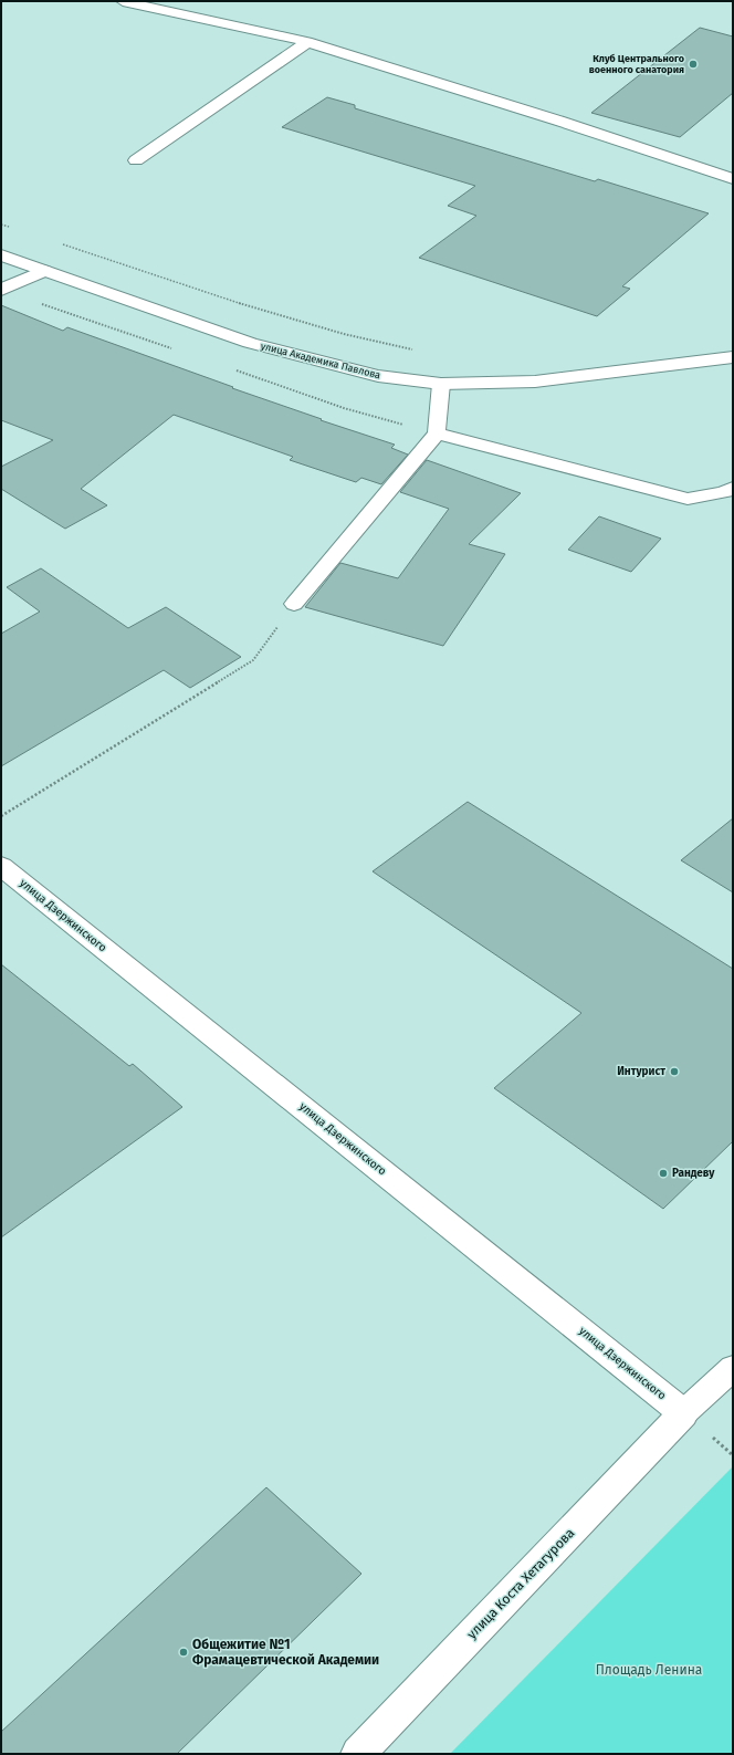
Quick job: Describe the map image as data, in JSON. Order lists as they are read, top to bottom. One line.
{"streets":{"street":["улица Академика Павлова","улица Дзержинского","улица Коста Хетагурова"]},"crossings":[["улица Дзержинского","улица Коста Хетагурова"]],"parks":["Площадь Ленина"],"places":["Клуб Центрального военного санатория","Интурист","Рандеву","Общежитие №1 Фрамацевтической Академии"]}
